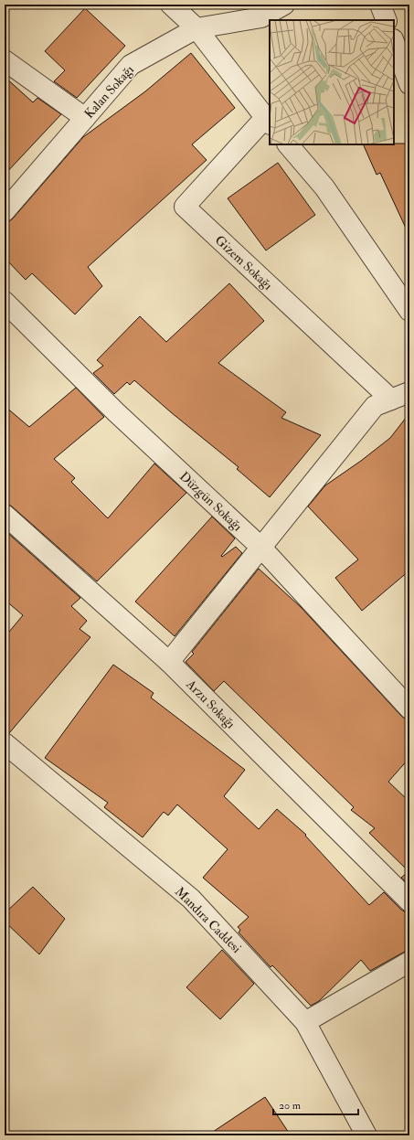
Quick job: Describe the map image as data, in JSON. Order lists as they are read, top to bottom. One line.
{"streets":{"street":["Kalan Sokağı","Gizem Sokağı","Düzgün Sokağı","Arzu Sokağı","Mandıra Caddesi"]},"scale_bar":"20 m"}
